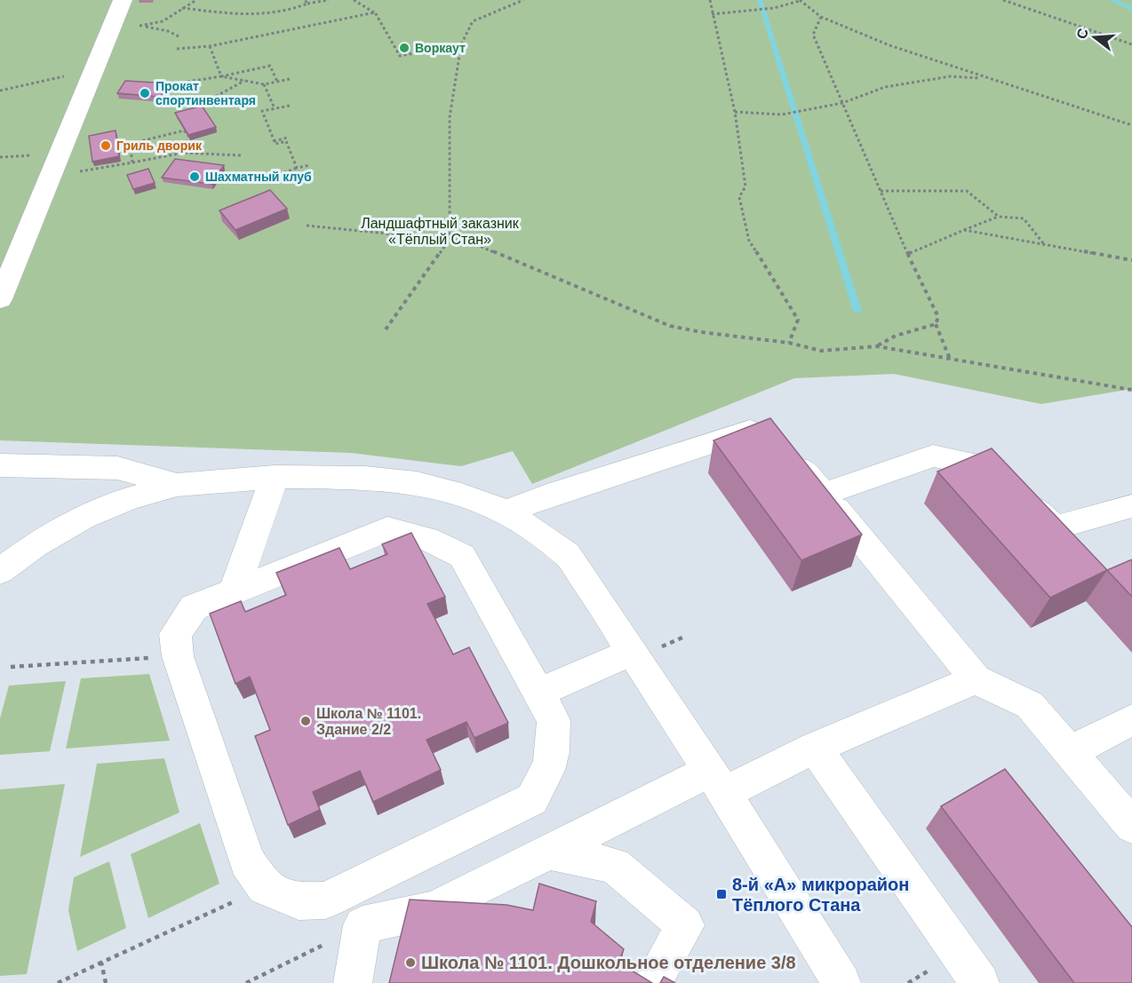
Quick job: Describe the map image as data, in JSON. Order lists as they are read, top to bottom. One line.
{"parks":["Ландшафтный заказник «Тёплый Стан»"],"places":{"other":["Воркаут","Прокат спортинвентаря","Гриль дворик","Шахматный клуб","Школа № 1101. Здание 2/2","Школа № 1101. Дошкольное отделение 3/8"],"transit":["8-й «А» микрорайон Тёплого Стана"]},"north":"left"}
